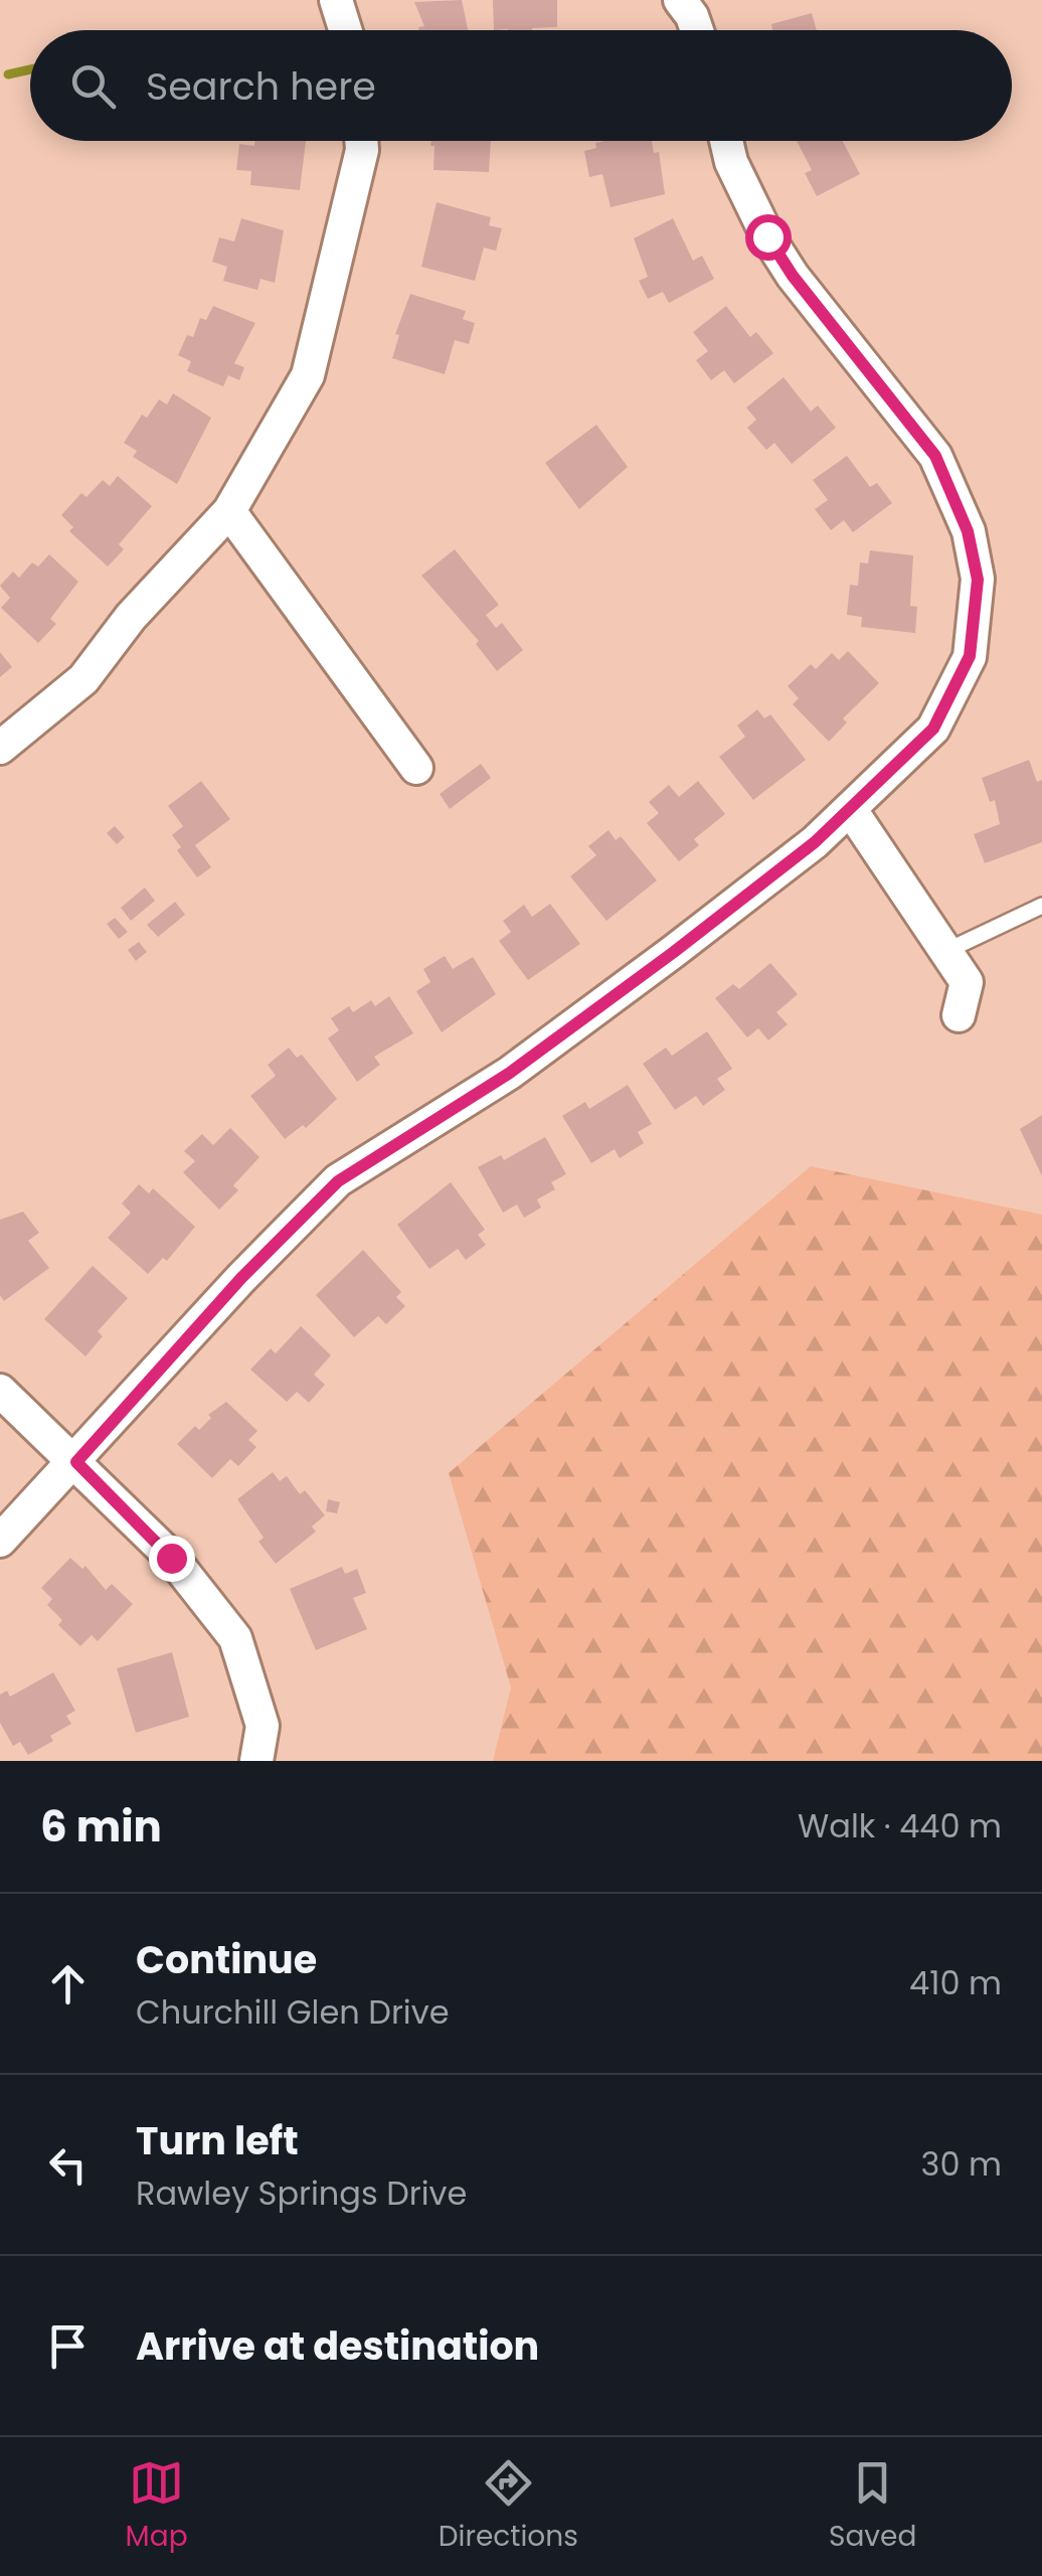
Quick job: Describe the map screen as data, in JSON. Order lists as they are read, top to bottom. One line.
{"page":{"search":"Search here","heading":["6 min","Walk · 440 m"],"list":[["Continue","Churchill Glen Drive","410 m"],["Turn left","Rawley Springs Drive","30 m"],"Arrive at destination"],"nav":["Map","Directions","Saved"]}}
